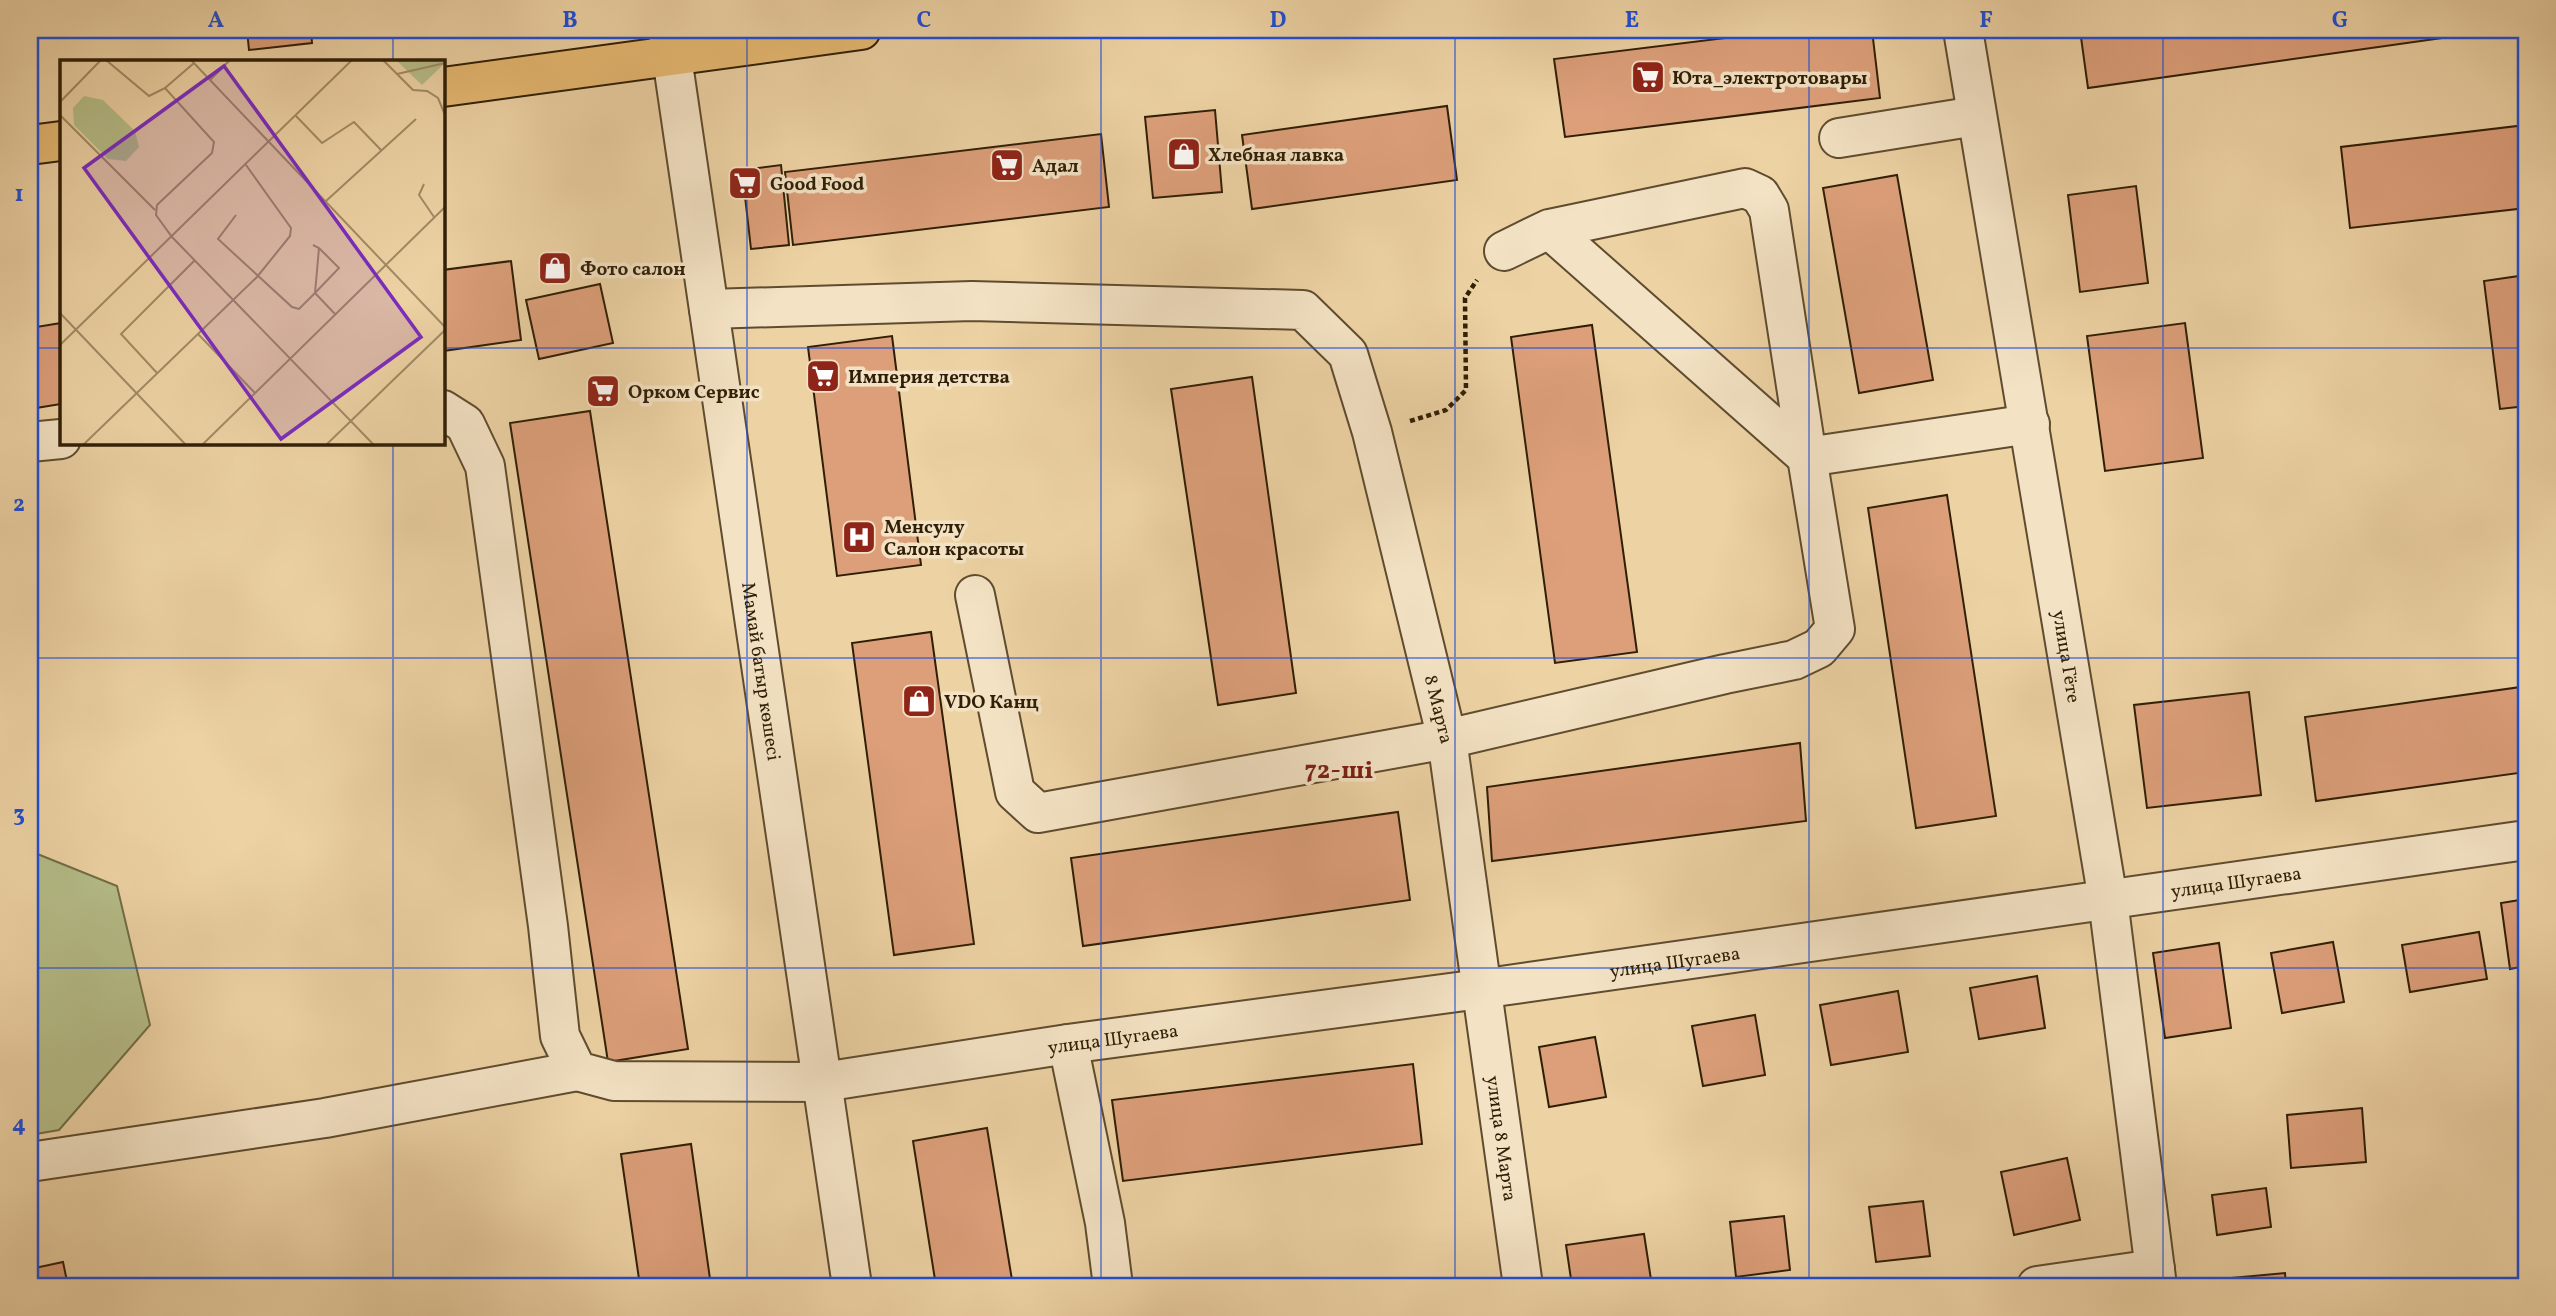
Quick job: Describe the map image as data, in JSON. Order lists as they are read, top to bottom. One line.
{"streets":{"street":["улица Гёте","Мамай батыр көшесі","8 Марта","улица Шугаева","улица 8 Марта"]},"crossings":[["улица Гёте","улица Шугаева"],["Мамай батыр көшесі","8 Марта"],["Мамай батыр көшесі","улица Шугаева"],["8 Марта","улица Шугаева"],["8 Марта","улица 8 Марта"],["улица Шугаева","улица 8 Марта"]],"districts":["72-ші"],"places":{"supermarket":["Юта_электротовары","Адал","Good Food","Империя детства","Орком Сервис"],"shop":["Хлебная лавка","Фото салон","VDO Канц"],"hospital":["Менсулу Салон красоты"]},"grid":{"columns":["A","B","C","D","E","F","G"],"rows":["1","2","3","4"]}}
